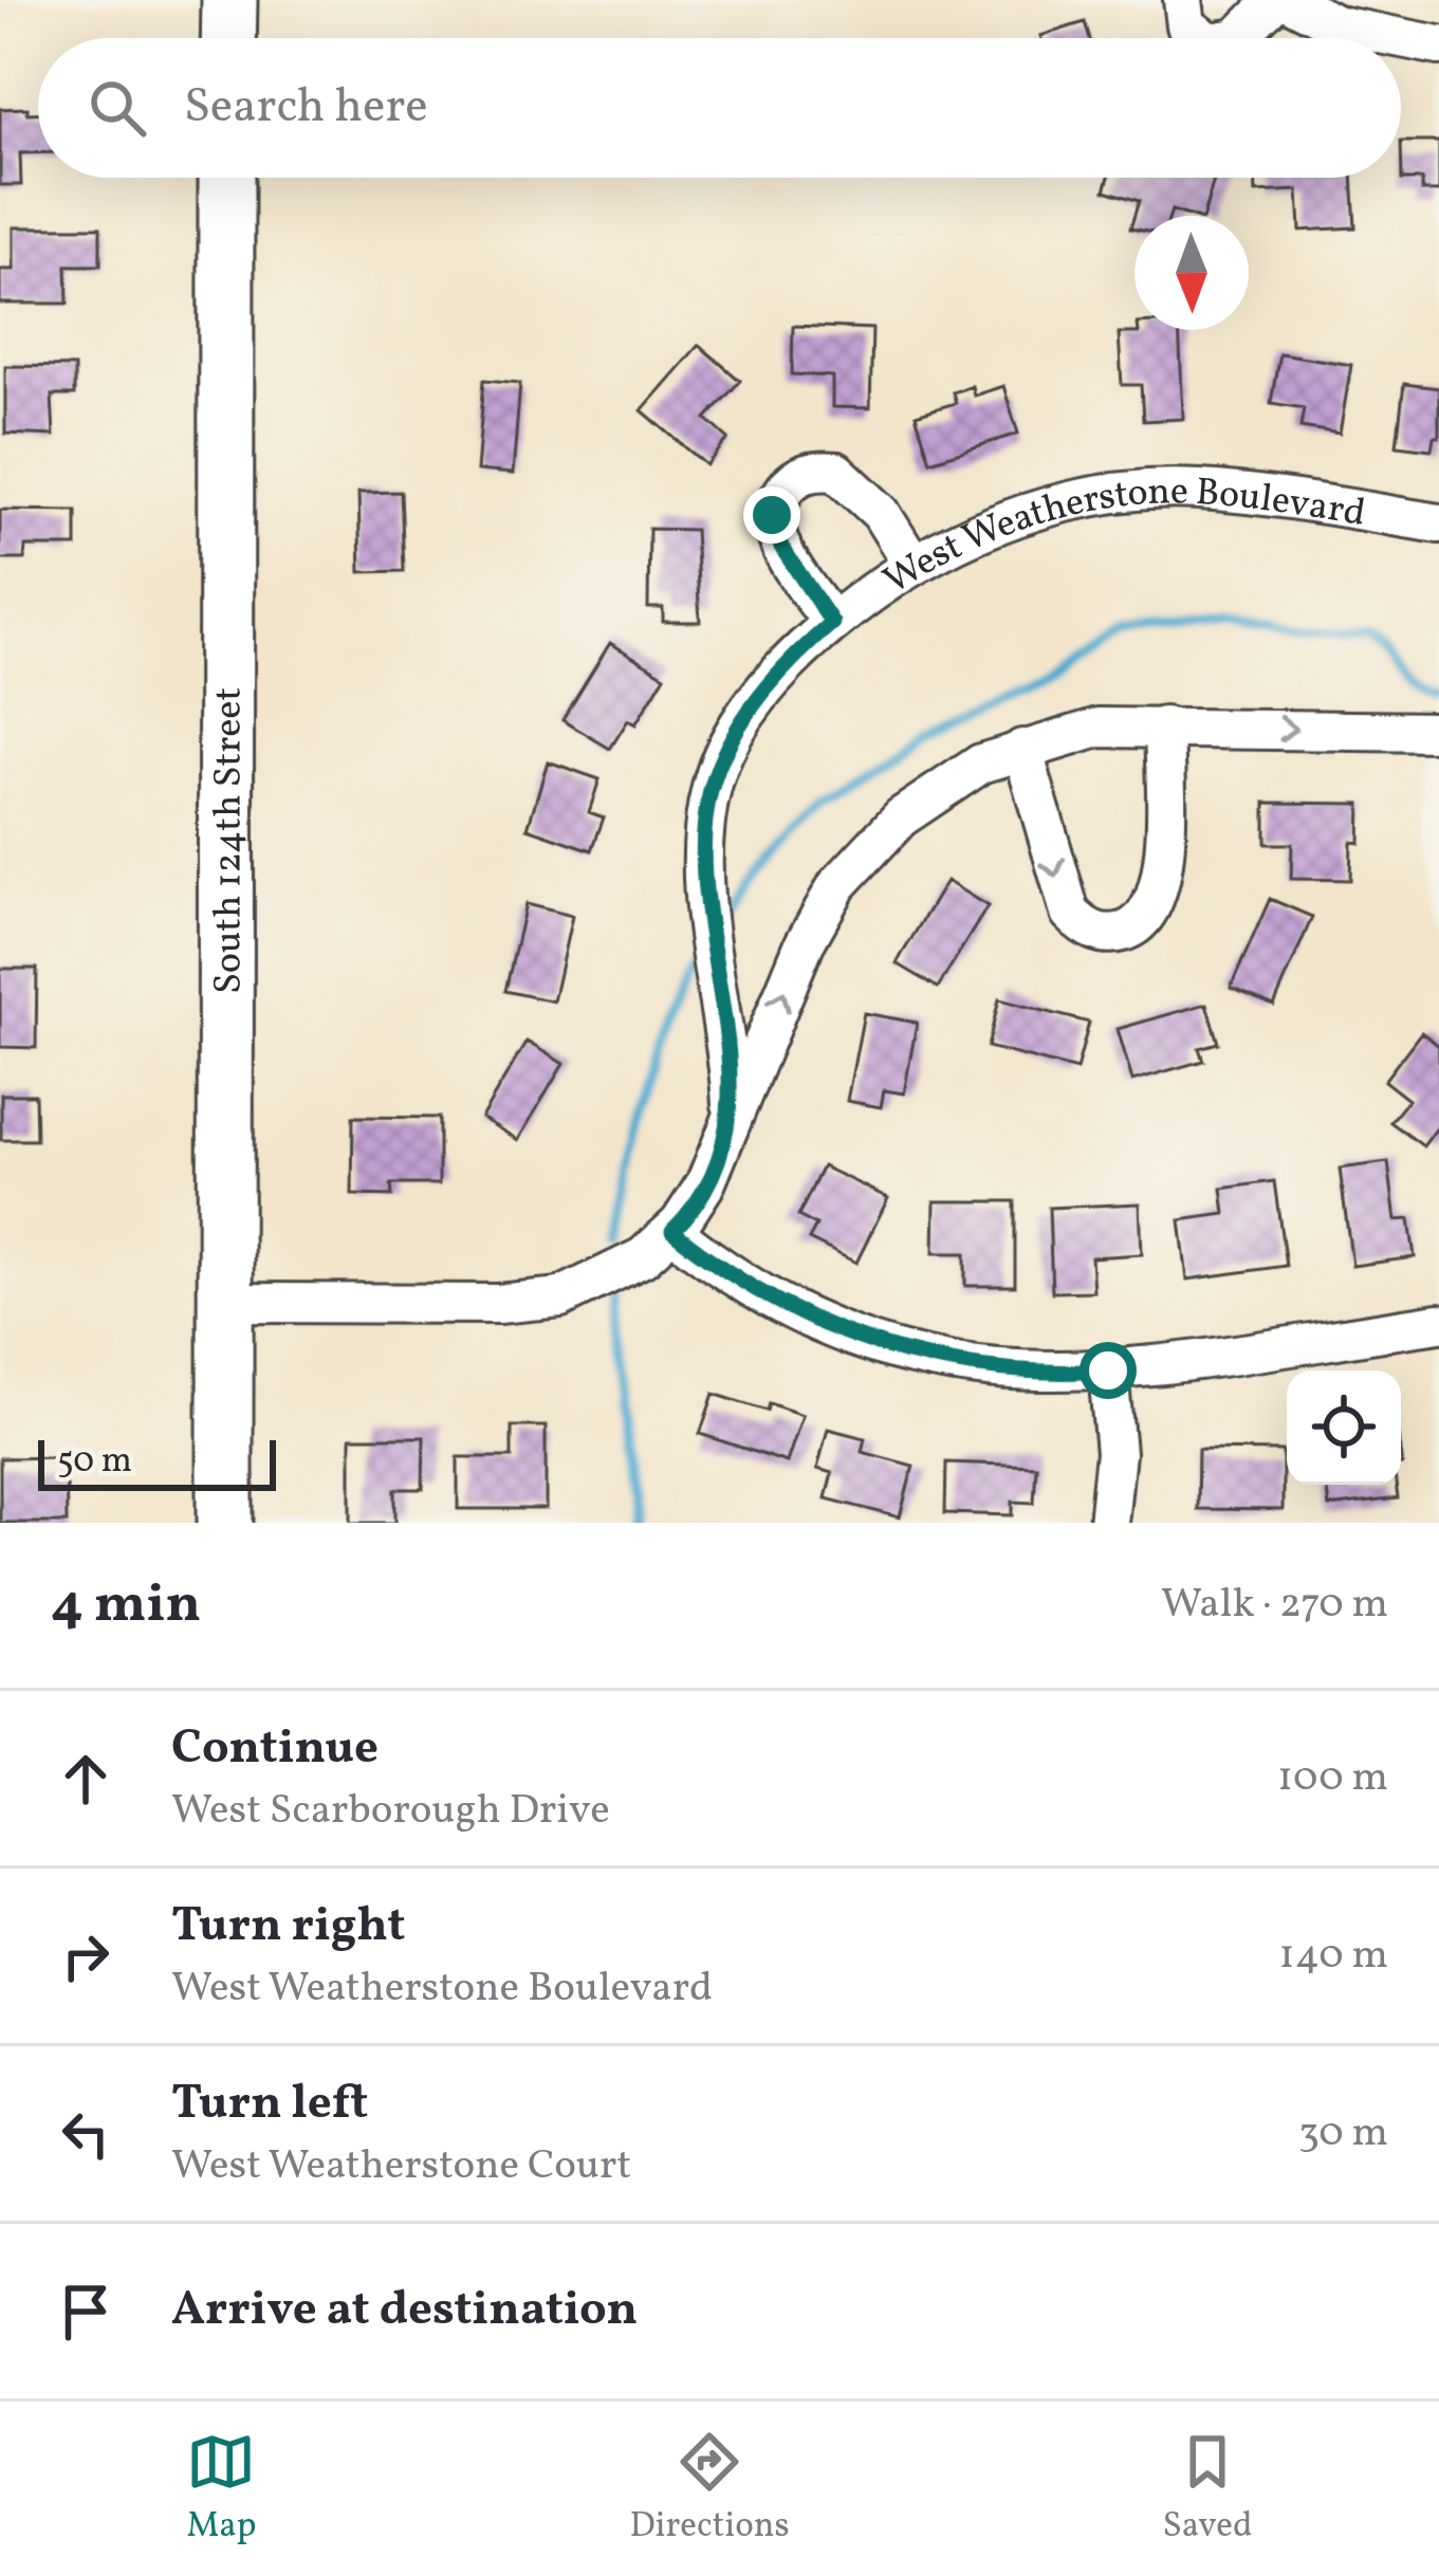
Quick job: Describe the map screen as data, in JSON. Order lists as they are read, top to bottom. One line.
{"streets":{"street":["West Weatherstone Boulevard","South 124th Street"]},"scale_bar":"50 m","north":"bottom","page":{"search":"Search here","scale":"50 m","heading":["4 min","Walk · 270 m"],"list":[["Continue","West Scarborough Drive","100 m"],["Turn right","West Weatherstone Boulevard","140 m"],["Turn left","West Weatherstone Court","30 m"],"Arrive at destination"],"nav":["Map","Directions","Saved"]}}
